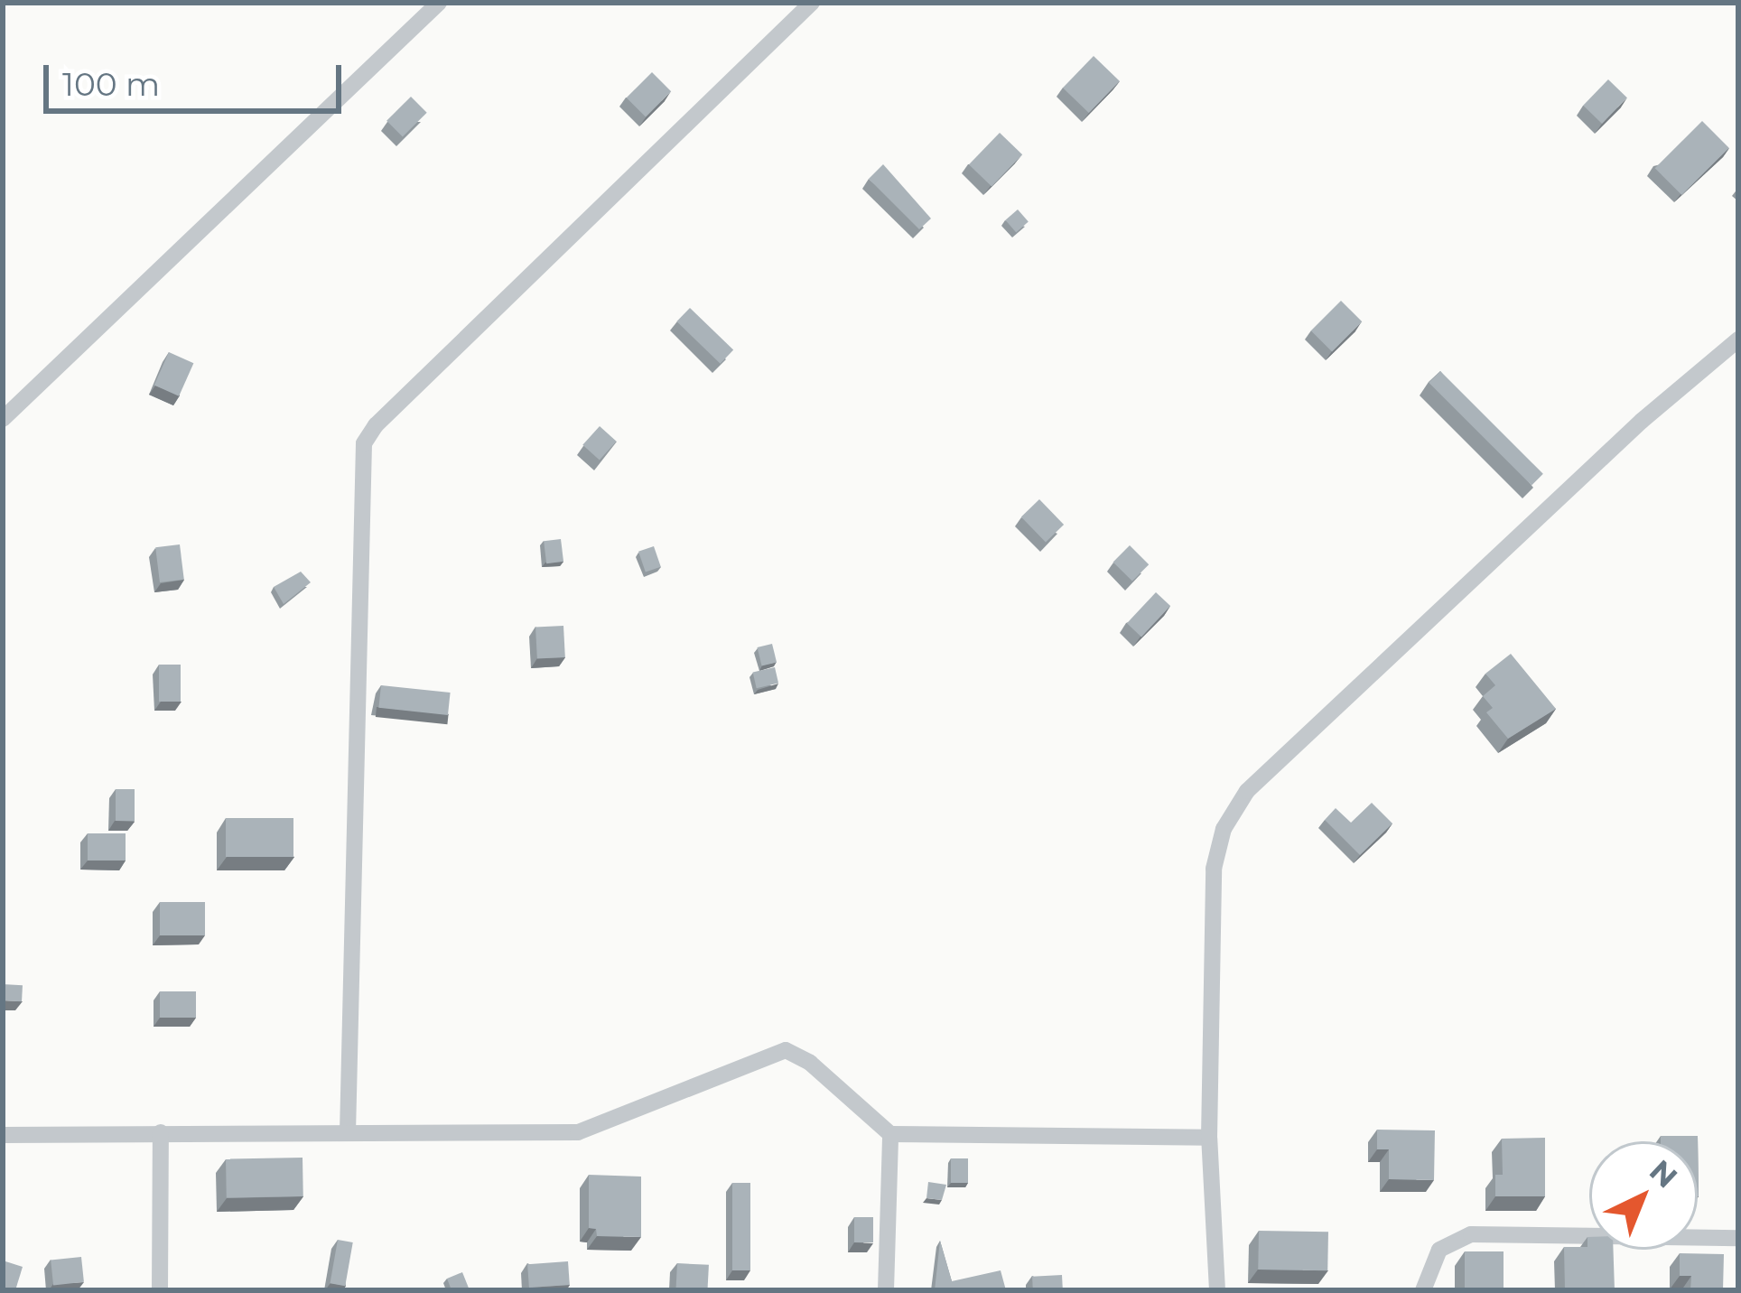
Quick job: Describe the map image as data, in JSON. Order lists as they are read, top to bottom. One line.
{"scale_bar":"100 m","north":"top right"}
